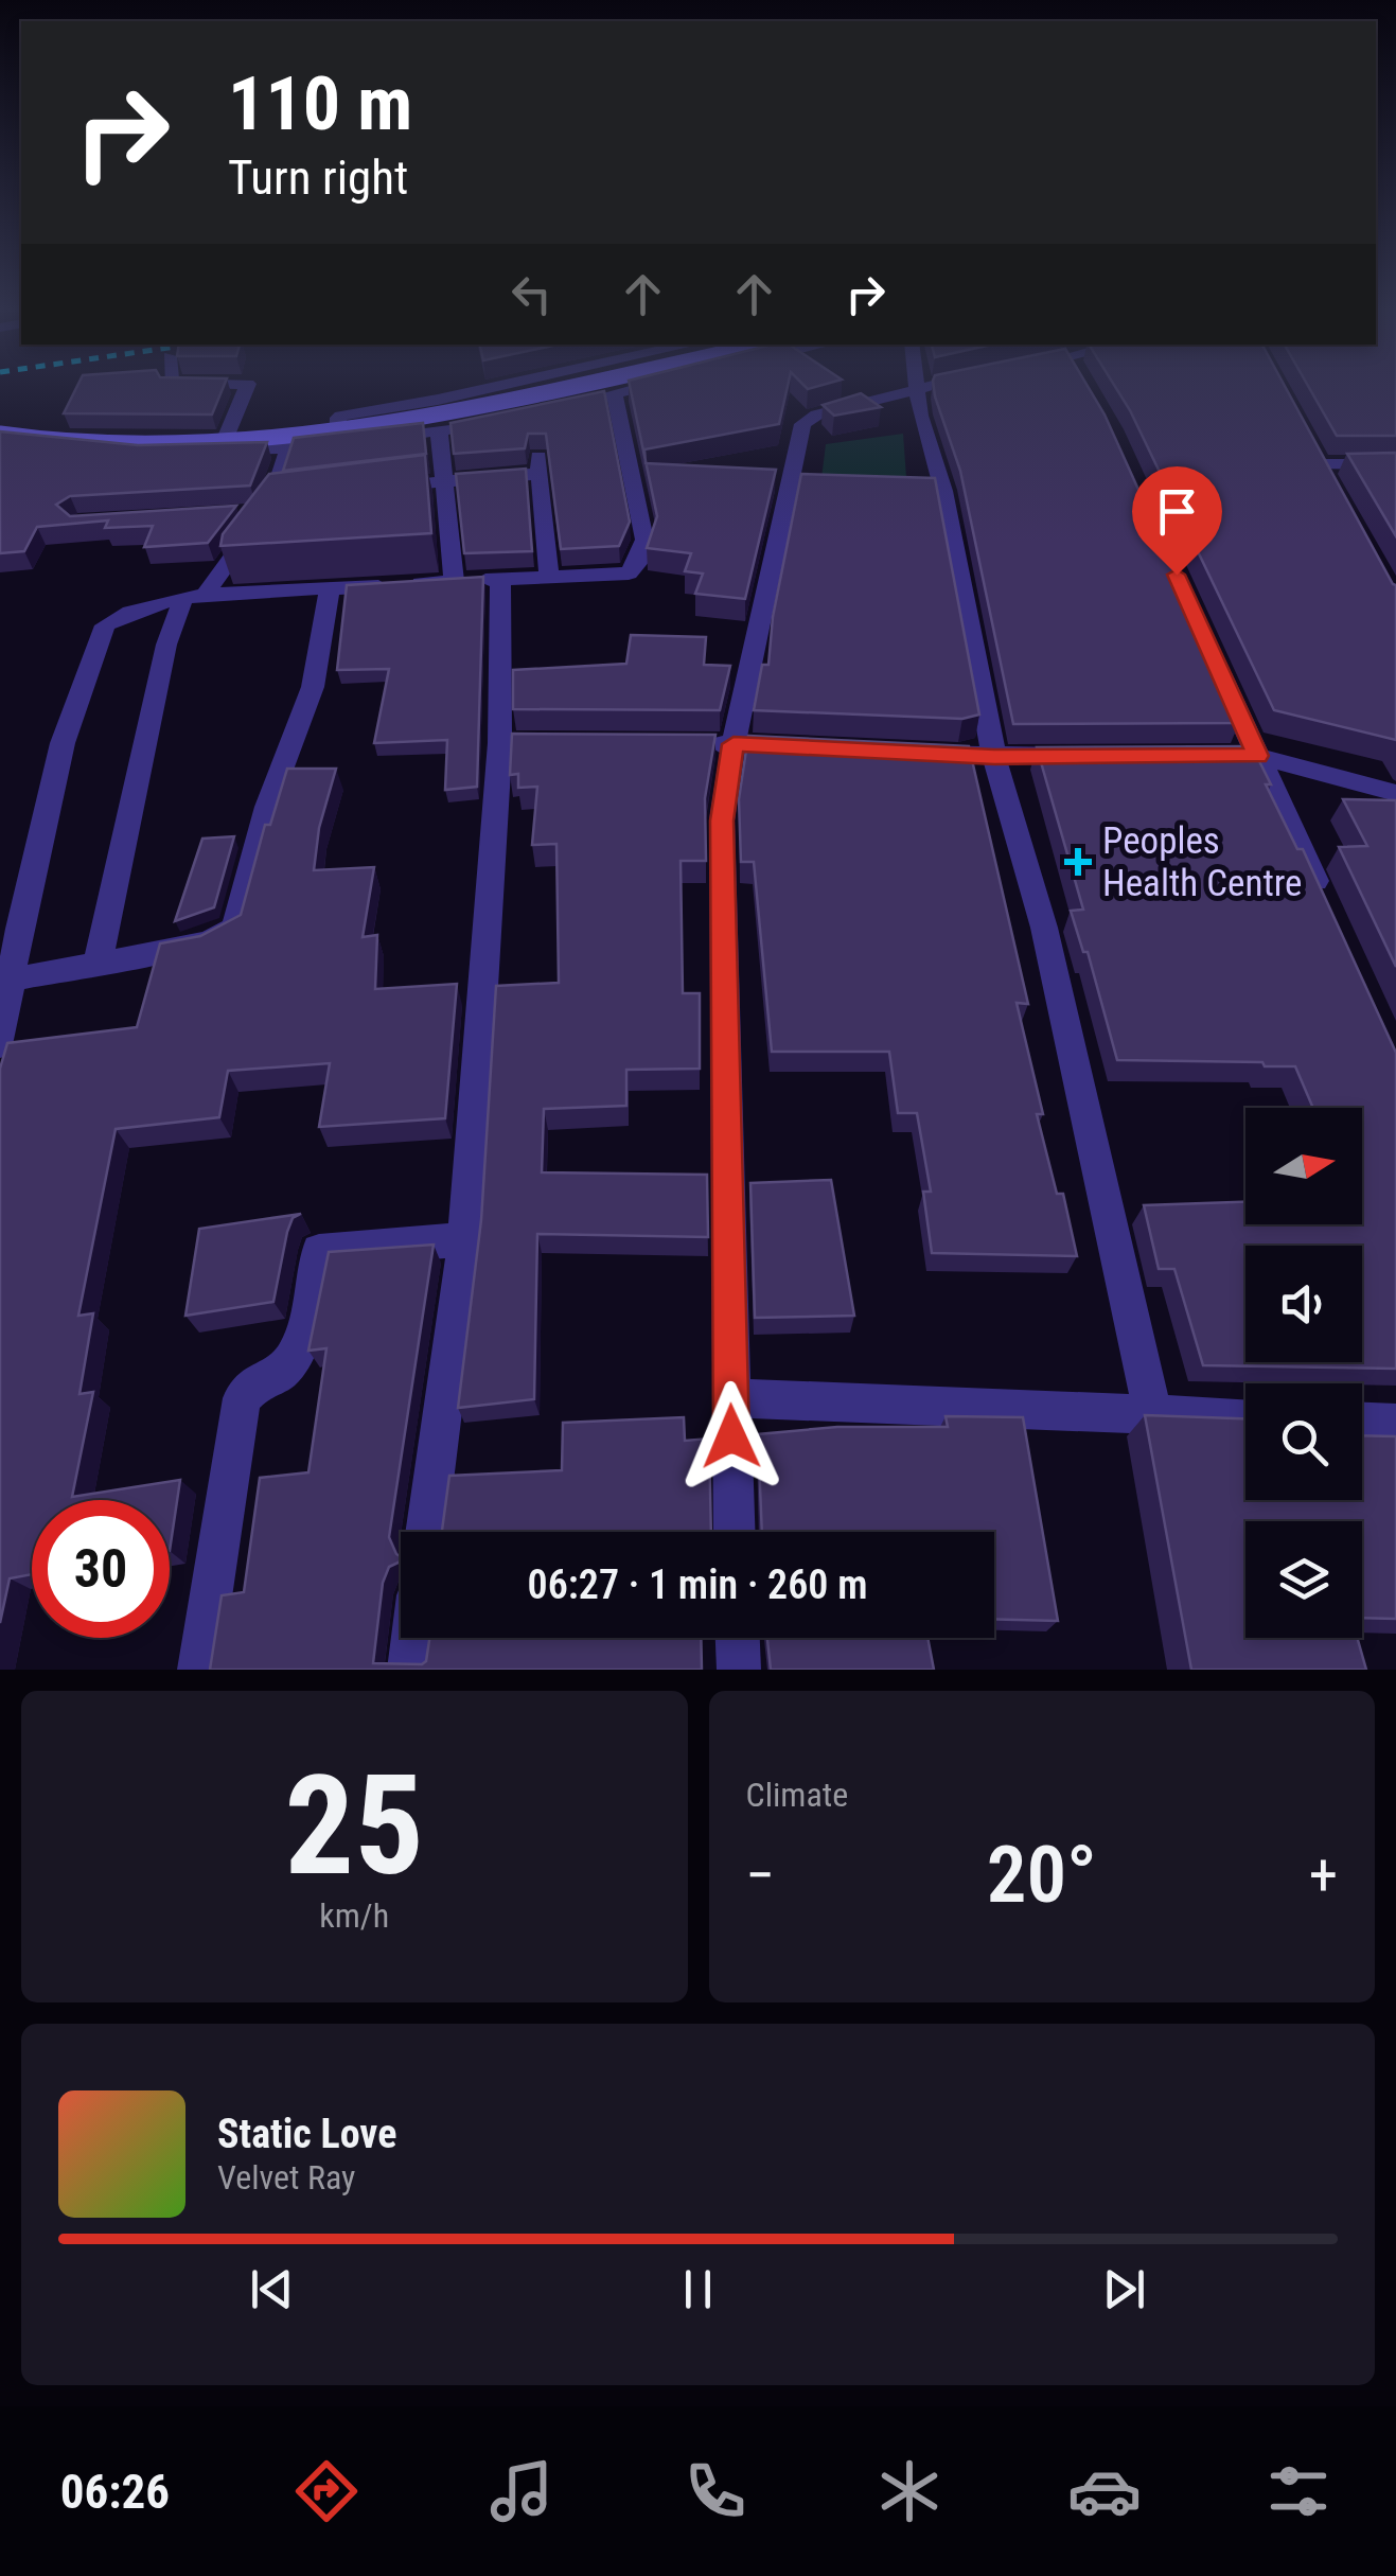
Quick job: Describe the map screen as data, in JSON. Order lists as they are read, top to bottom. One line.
{"places":{"health":["Peoples Health Centre"]},"north":"right","page":{"turn":["110 m","Turn right"],"limit":"30","trip":"06:27 · 1 min · 260 m","tile":[["25","km/h"],"Climate"],"heat":["−","20°","+"],"song":["Static Love","Velvet Ray"],"tabs":"06:26"}}
